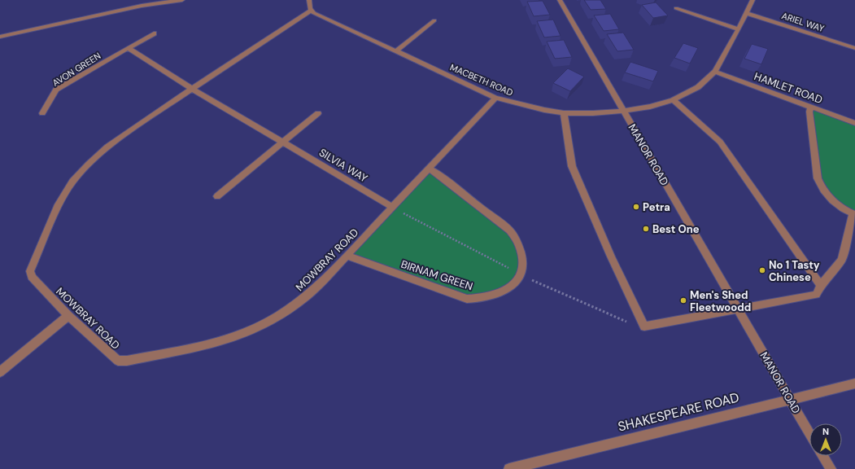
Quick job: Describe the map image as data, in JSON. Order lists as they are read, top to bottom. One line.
{"streets":{"street":["ARIEL WAY","AVON GREEN","MACBETH ROAD","HAMLET ROAD","MANOR ROAD","SILVIA WAY","MOWBRAY ROAD","BIRNAM GREEN","SHAKESPEARE ROAD"]},"crossings":[["ARIEL WAY","MACBETH ROAD"],["MACBETH ROAD","HAMLET ROAD"],["MACBETH ROAD","MANOR ROAD"],["MACBETH ROAD","MOWBRAY ROAD"],["MANOR ROAD","SHAKESPEARE ROAD"],["SILVIA WAY","MOWBRAY ROAD"],["MOWBRAY ROAD","BIRNAM GREEN"]],"places":["Petra","Best One","No 1 Tasty Chinese","Men's Shed Fleetwoodd"],"north":"top"}
